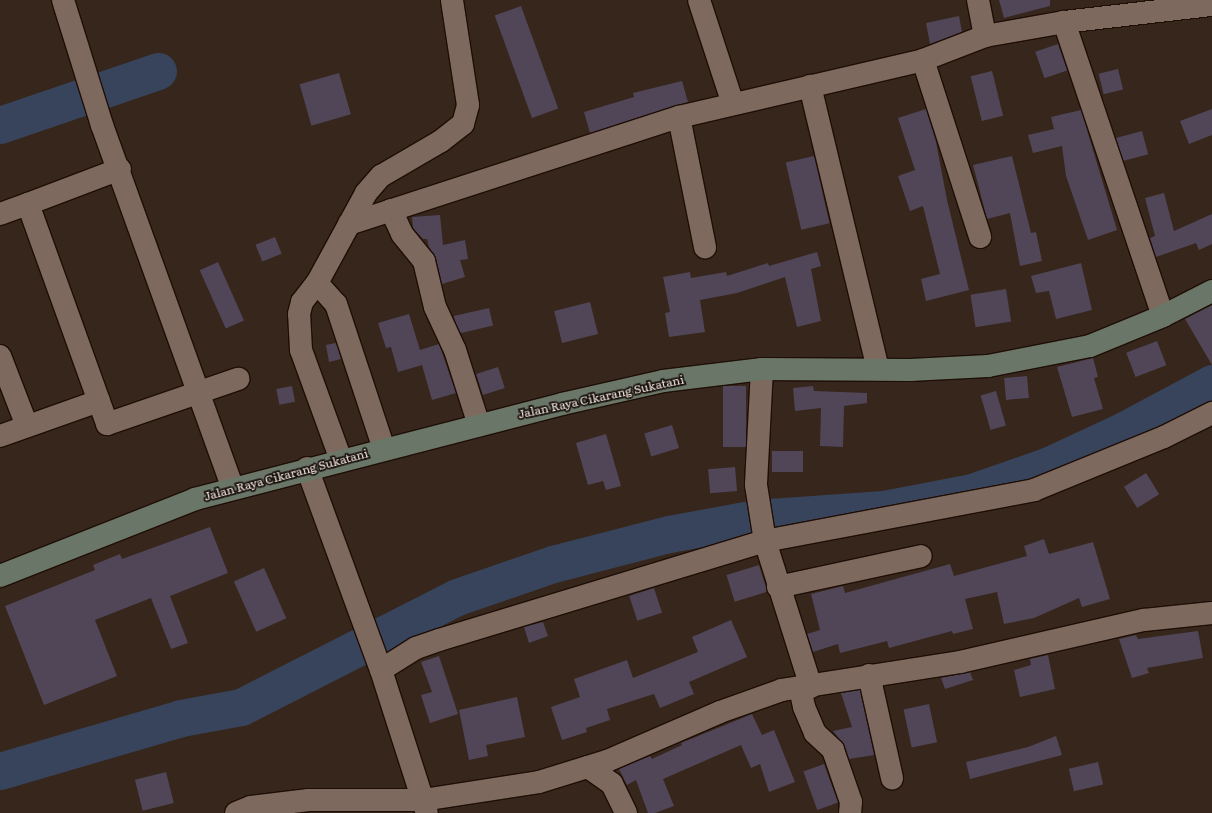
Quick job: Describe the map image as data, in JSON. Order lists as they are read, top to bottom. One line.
{"streets":{"main road":["Jalan Raya Cikarang Sukatani"]}}
